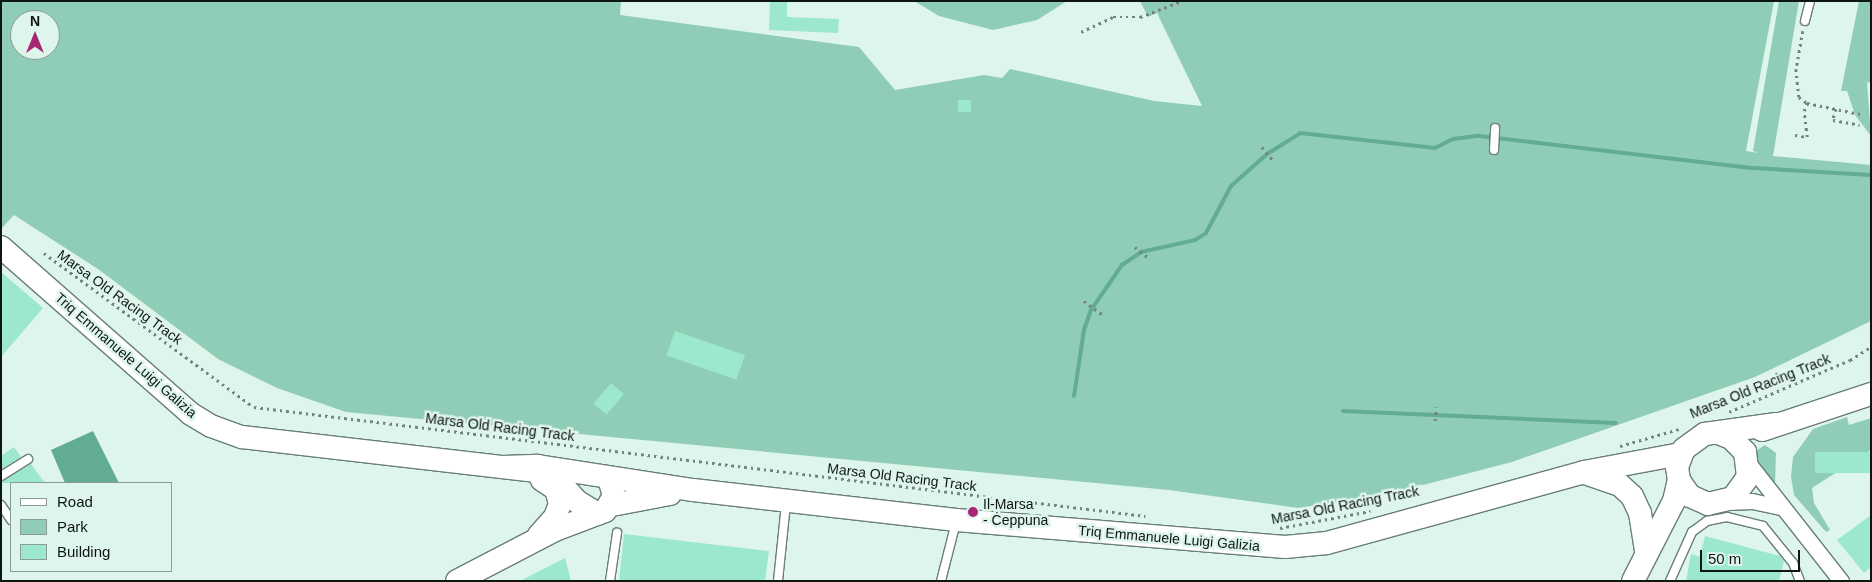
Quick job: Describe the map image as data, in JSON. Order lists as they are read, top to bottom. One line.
{"streets":{"main road":["Triq Emmanuele Luigi Galizia"],"path":["Marsa Old Racing Track"]},"crossings":[["Marsa Old Racing Track","Triq Emmanuele Luigi Galizia"]],"places":["Il-Marsa - Ċeppuna"],"legend":["Road","Park","Building"],"scale_bar":"50 m","north":"top"}
